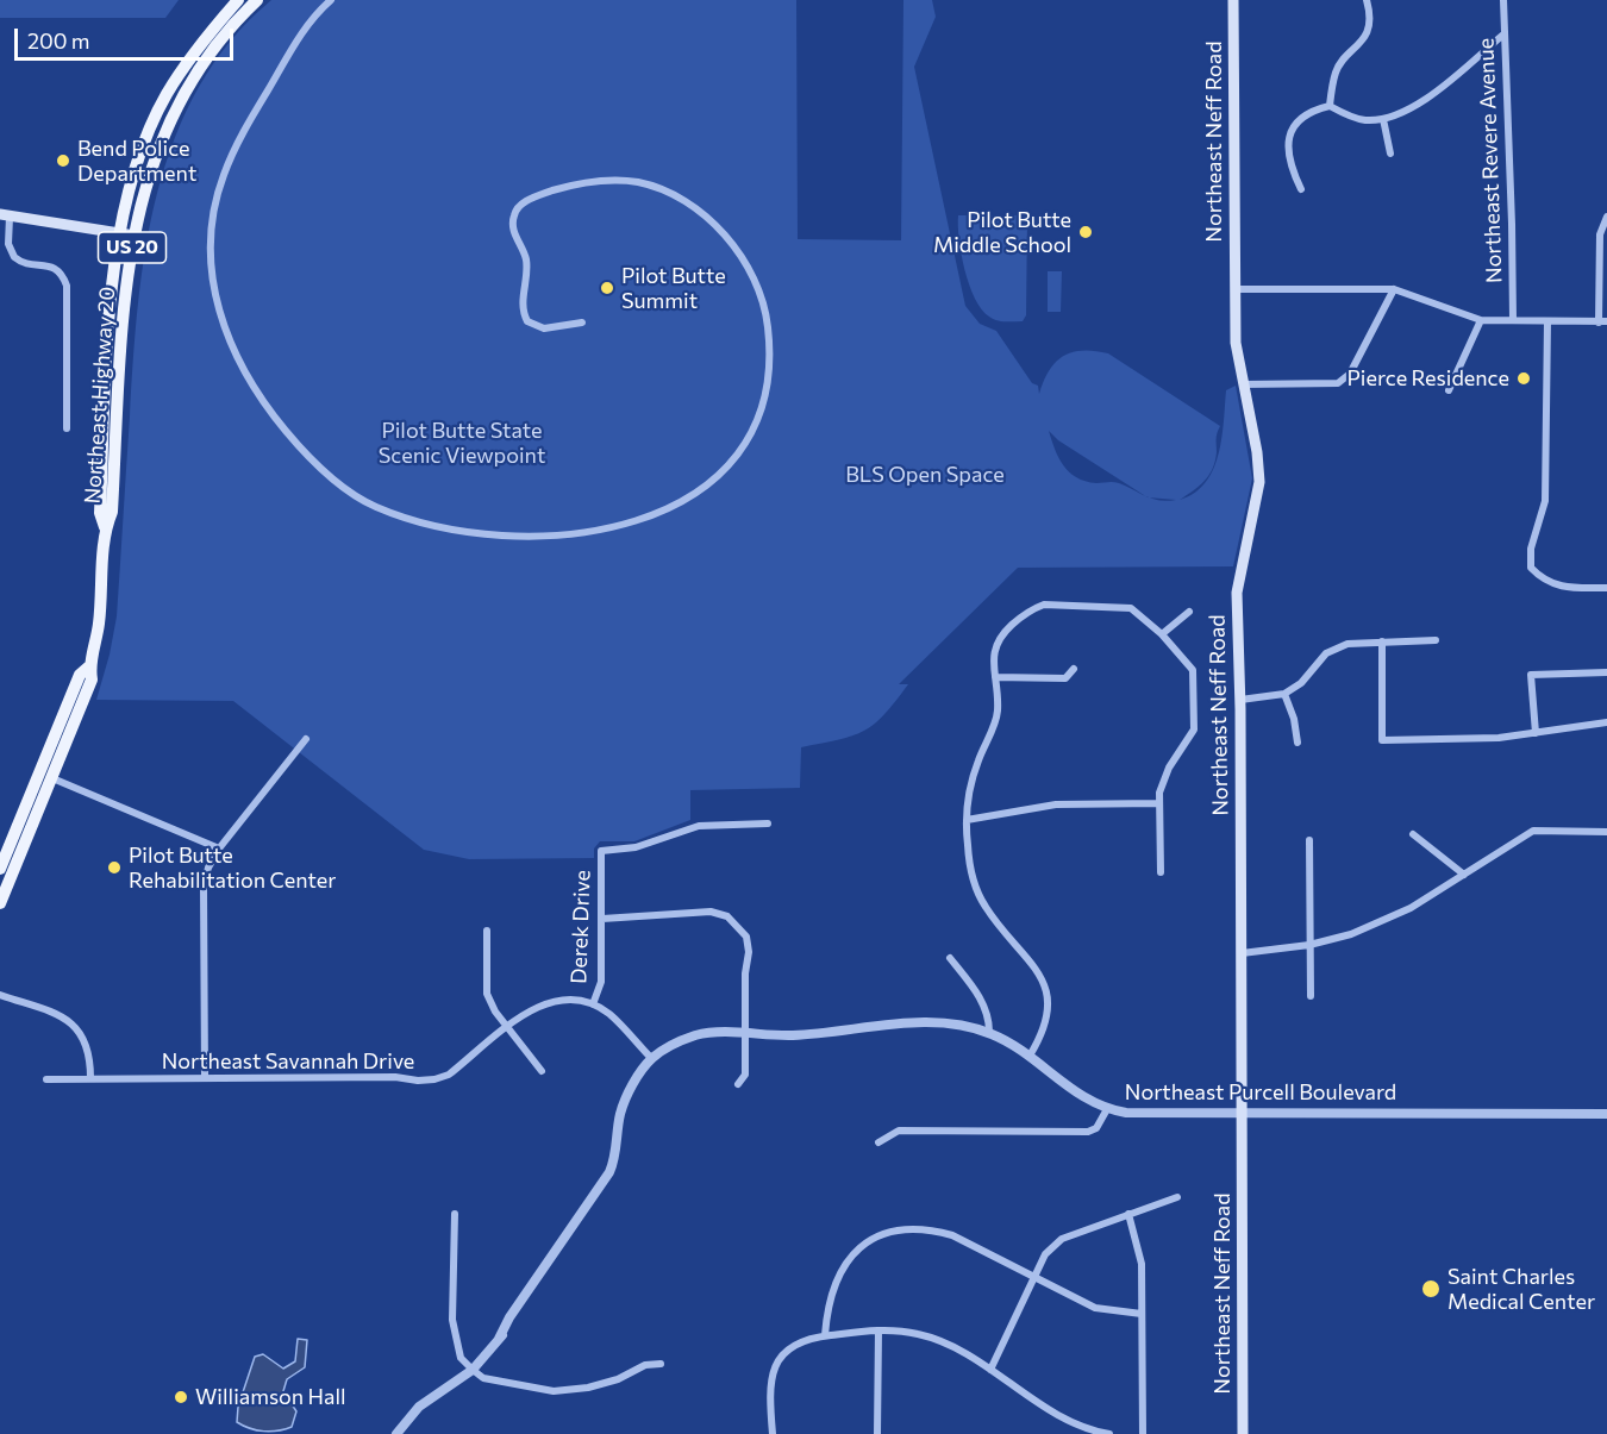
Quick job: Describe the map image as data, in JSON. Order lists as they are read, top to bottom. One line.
{"streets":{"main road":["Northeast Neff Road","US 20","Northeast Highway 20"],"street":["Northeast Revere Avenue","Derek Drive","Northeast Savannah Drive","Northeast Purcell Boulevard"]},"crossings":[["Northeast Neff Road","Northeast Purcell Boulevard"],["Derek Drive","Northeast Savannah Drive"]],"parks":["Pilot Butte State Scenic Viewpoint","BLS Open Space"],"places":["Bend Police Department","Pilot Butte Middle School","Pilot Butte Summit","Pierce Residence","Pilot Butte Rehabilitation Center","Saint Charles Medical Center","Williamson Hall"],"scale_bar":"200 m"}
